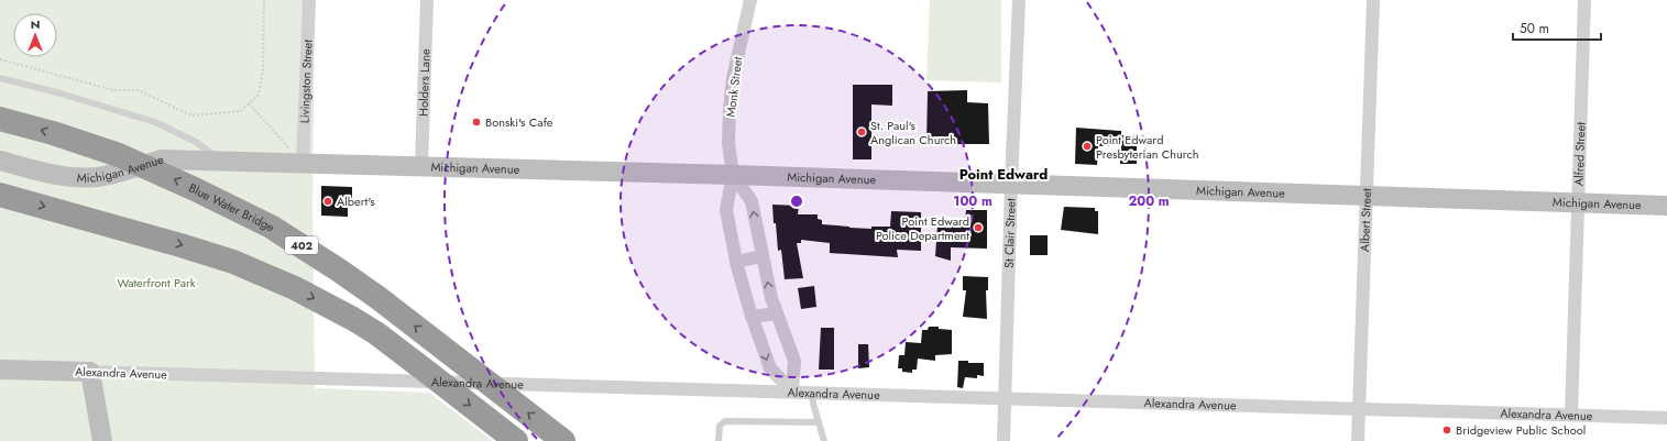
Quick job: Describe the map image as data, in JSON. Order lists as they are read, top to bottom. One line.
{"streets":{"highway":["Blue Water Bridge","402"],"street":["Livingston Street","Holders Lane","Monk Street","Alfred Street","Michigan Avenue","Albert Street","St Clair Street","Alexandra Avenue"]},"crossings":[["Livingston Street","Michigan Avenue"],["Holders Lane","Michigan Avenue"],["Monk Street","Michigan Avenue"],["Monk Street","Alexandra Avenue"],["Alfred Street","Michigan Avenue"],["Alfred Street","Alexandra Avenue"],["Michigan Avenue","Albert Street"],["Michigan Avenue","St Clair Street"],["Albert Street","Alexandra Avenue"],["St Clair Street","Alexandra Avenue"]],"districts":["Point Edward"],"parks":["Waterfront Park"],"places":["Bonski's Cafe","St. Paul's Anglican Church","Point Edward Presbyterian Church","Albert's","Point Edward Police Department","Bridgeview Public School"],"scale_bar":"50 m","north":"top","rings":["100 m","200 m"]}
